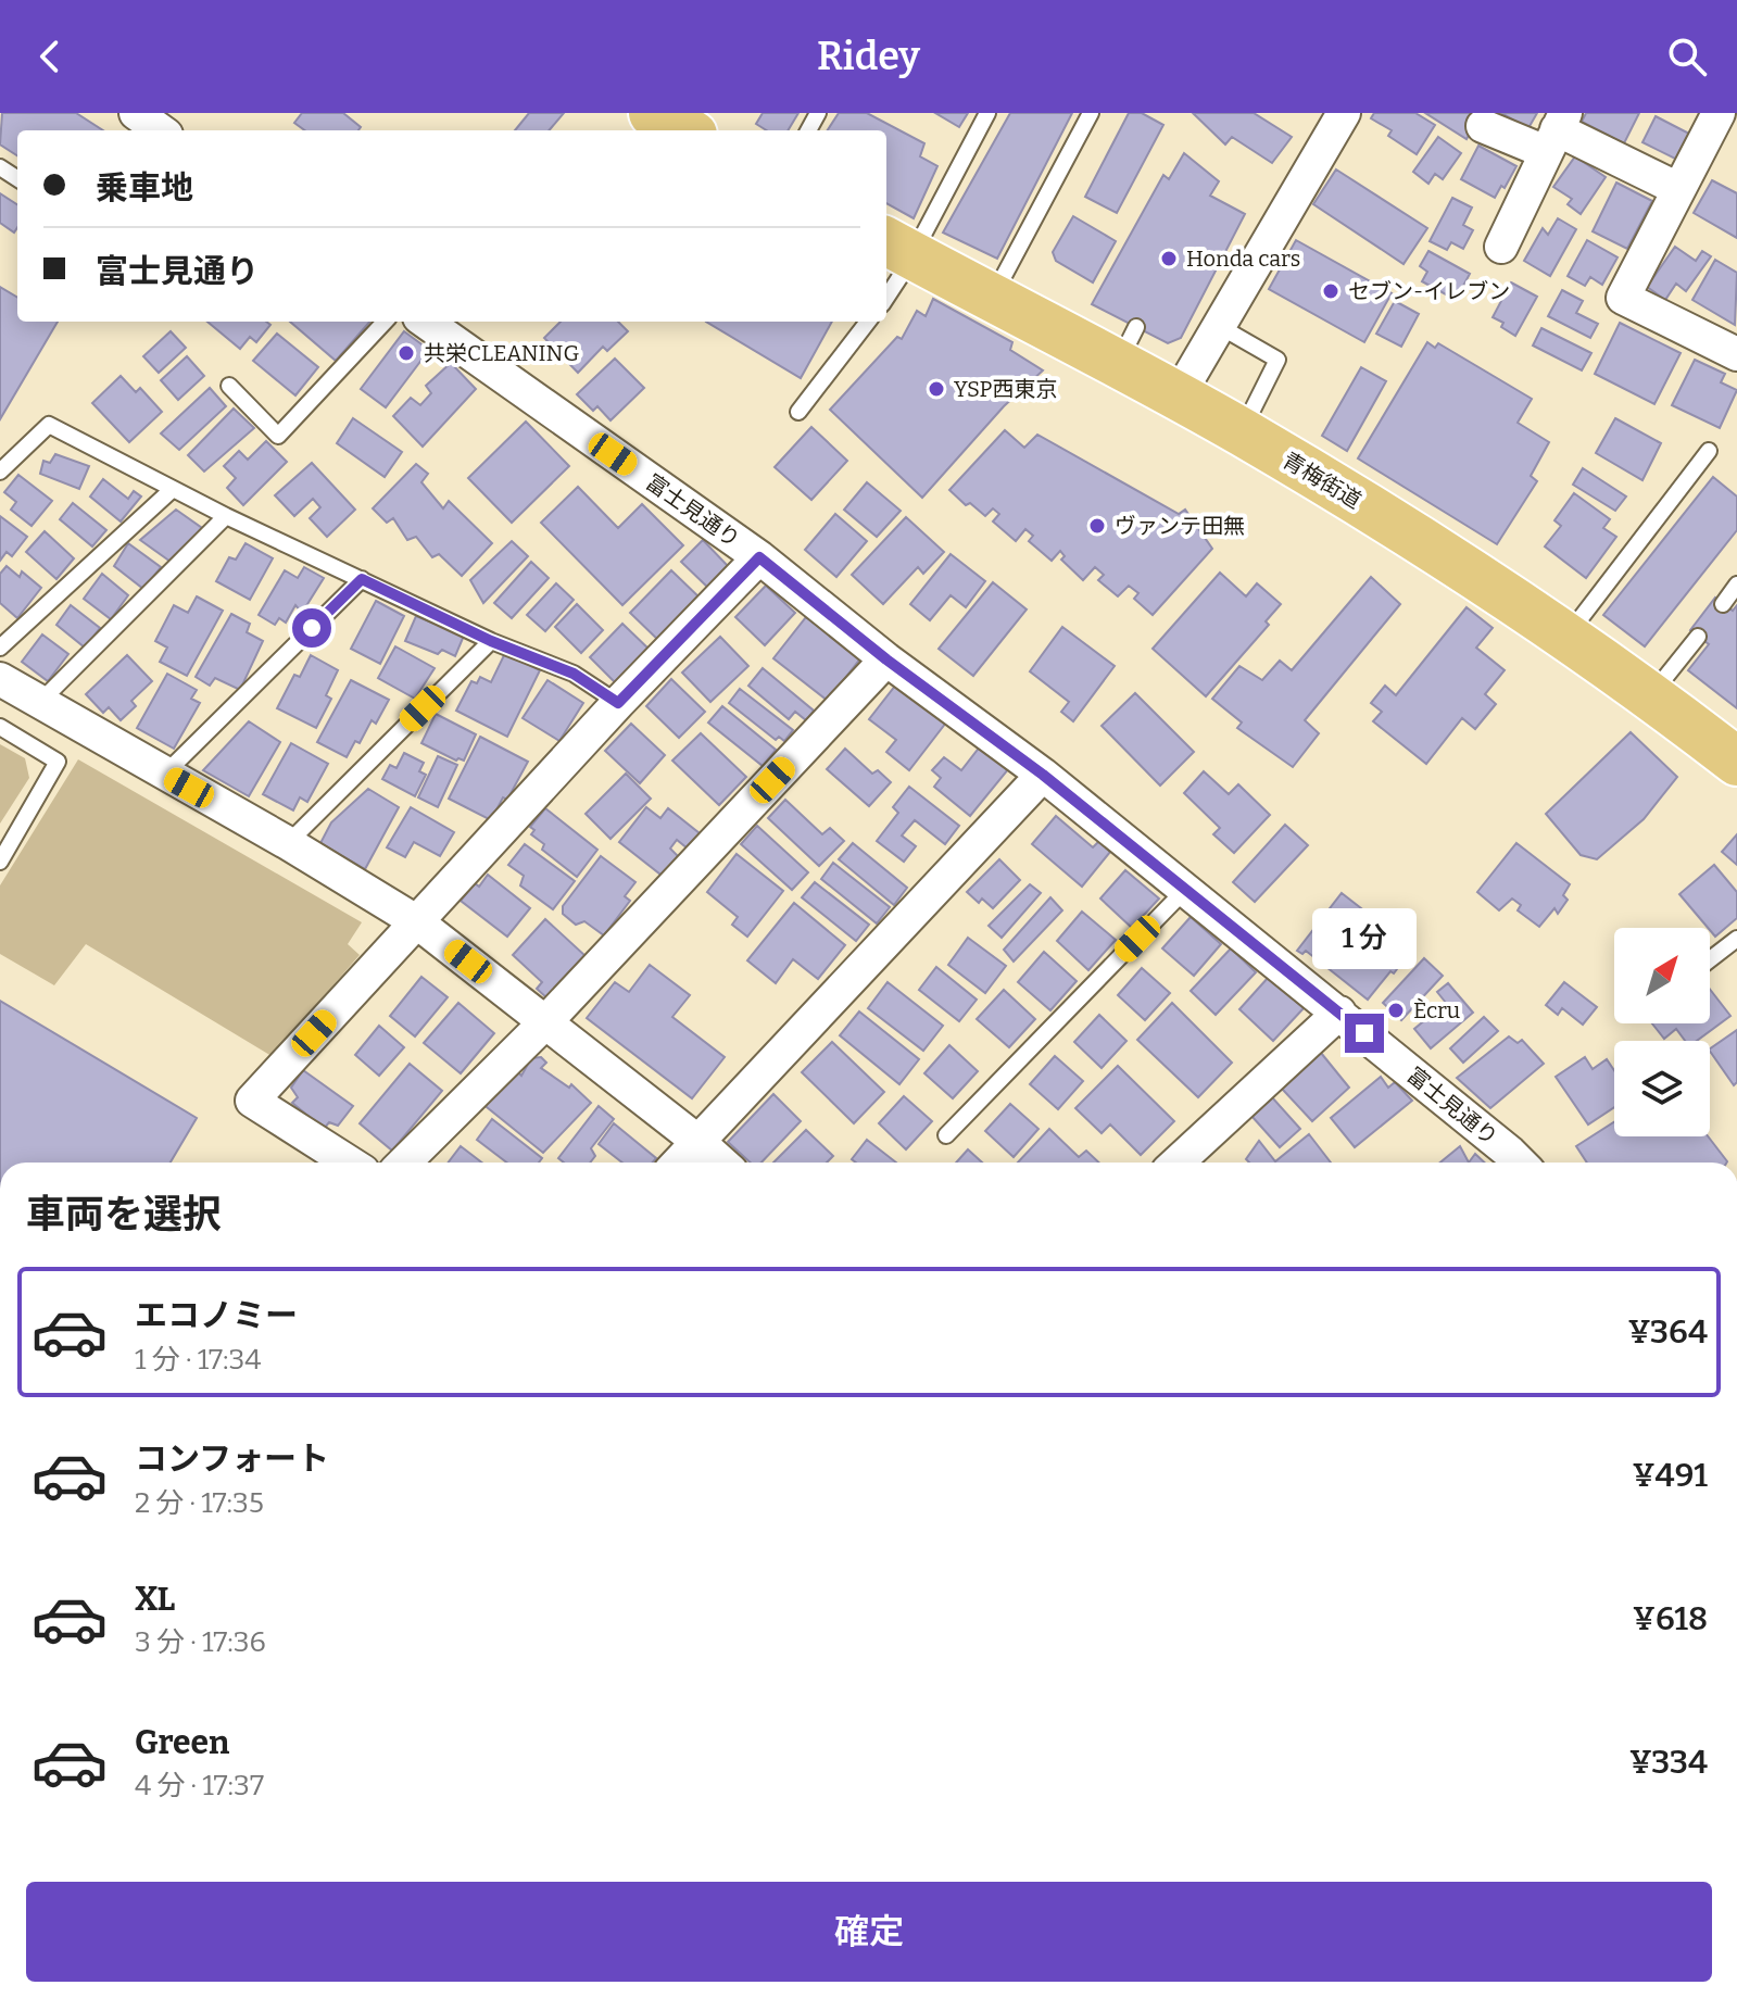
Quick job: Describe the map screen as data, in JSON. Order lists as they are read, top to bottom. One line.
{"streets":{"main road":["青梅街道"],"street":["富士見通り"]},"places":["Honda cars","セブン-イレブン","共栄CLEANING","YSP西東京","ヴァンテ田無","Ècru"],"north":"top right","page":{"header":"Ridey","banner":["乗車地","富士見通り"],"bubble":"1 分","heading":"車両を選択","list":[{"name":"エコノミー","note":"1 分 · 17:34","value":"¥364"},{"name":"コンフォート","note":"2 分 · 17:35","value":"¥491"},{"name":"XL","note":"3 分 · 17:36","value":"¥618"},{"name":"Green","note":"4 分 · 17:37","value":"¥334"}],"buttons":"確定"}}
